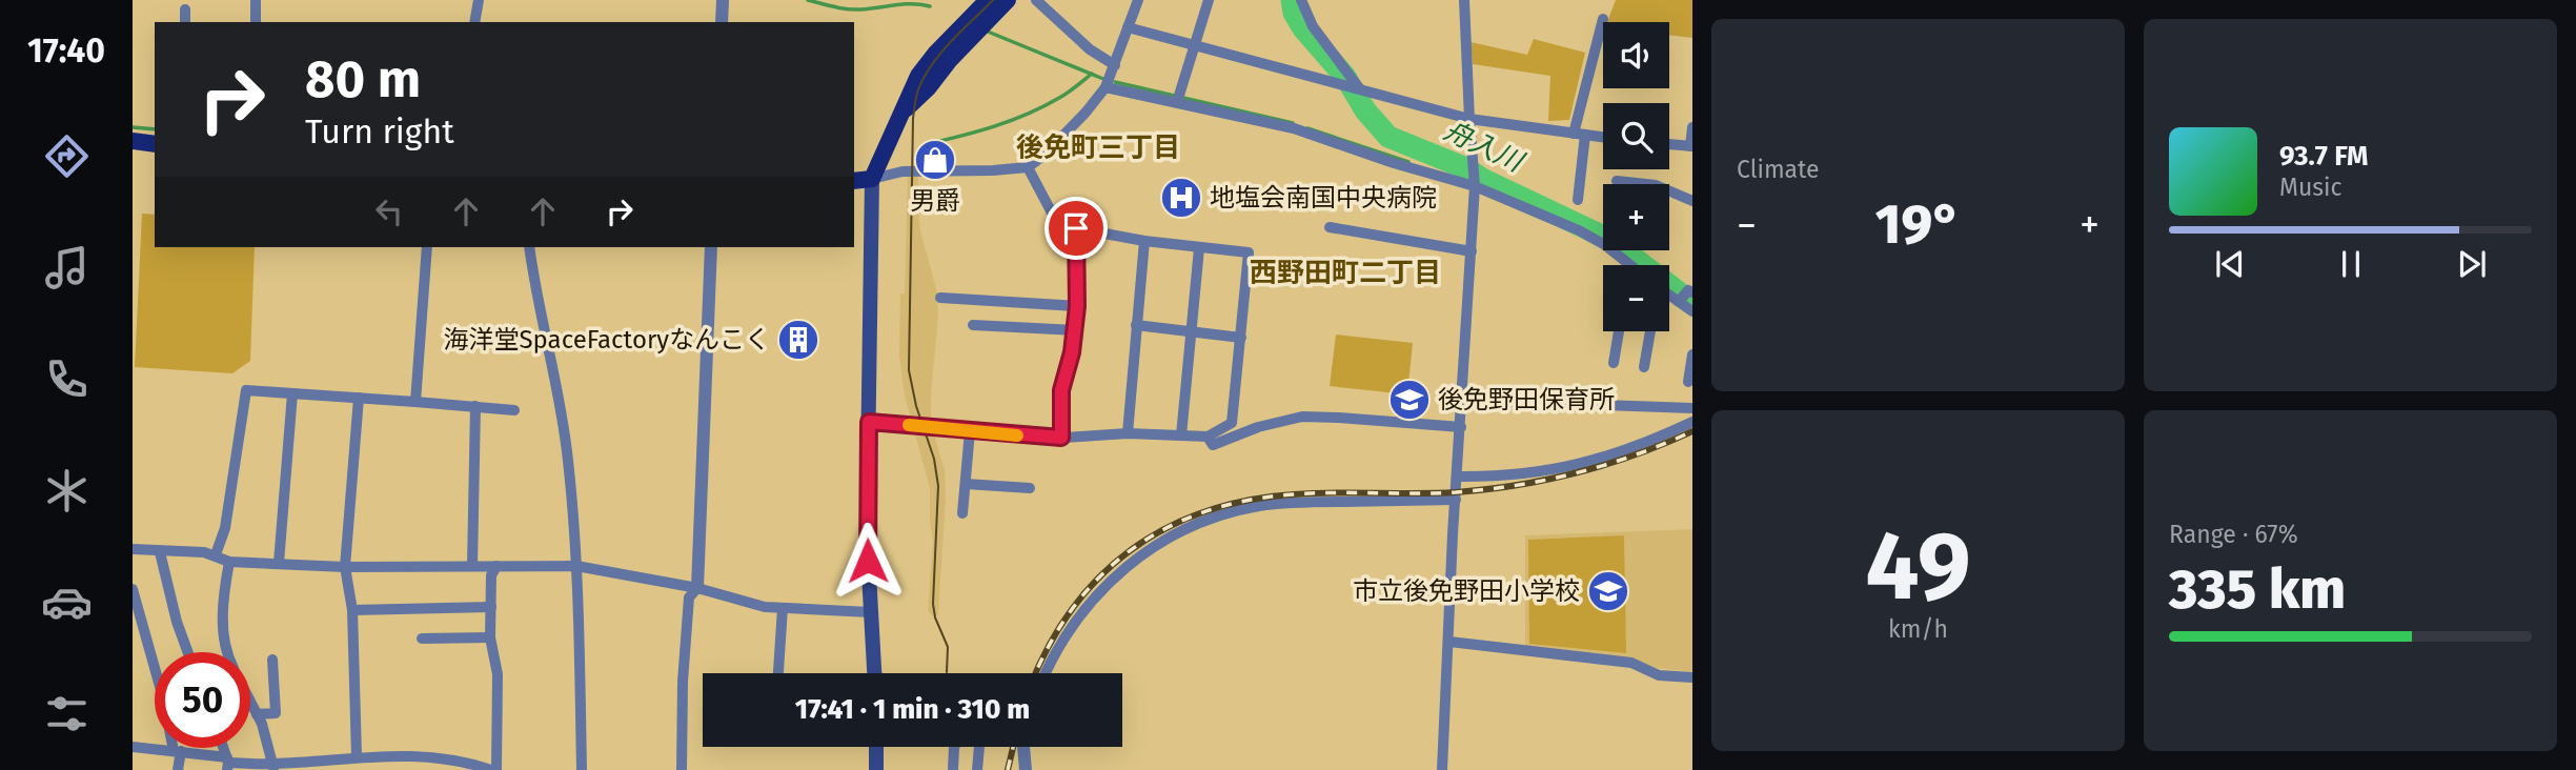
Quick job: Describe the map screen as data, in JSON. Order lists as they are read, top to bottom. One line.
{"districts":["後免町三丁目","西野田町二丁目"],"water":["舟入川"],"places":{"shop":["男爵"],"hospital":["地塩会南国中央病院"],"building":["海洋堂SpaceFactoryなんこく"],"school or university":["後免野田保育所","市立後免野田小学校"]},"page":{"tabs":"17:40","tile":["Climate",["49","km/h"],["Range · 67%","335 km"]],"map_buttons":["+","−"],"turn":["80 m","Turn right"],"song":["93.7 FM","Music"],"heat":["−","19°","+"],"limit":"50","trip":"17:41 · 1 min · 310 m"}}
